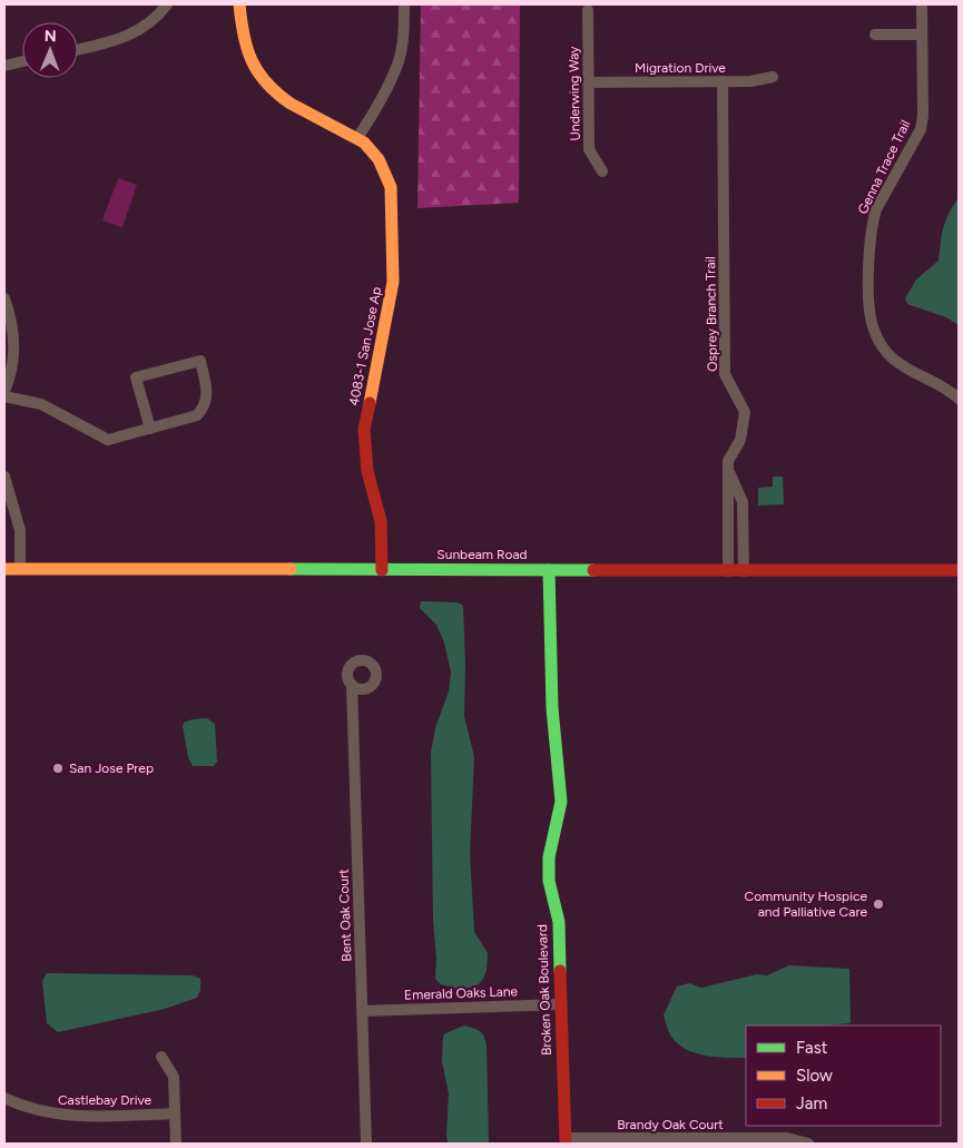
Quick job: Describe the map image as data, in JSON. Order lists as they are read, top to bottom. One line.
{"streets":{"street":["Migration Drive","Underwing Way","Genna Trace Trail","Osprey Branch Trail","4083-1 San Jose Ap","Sunbeam Road","Bent Oak Court","Broken Oak Boulevard","Emerald Oaks Lane","Castlebay Drive","Brandy Oak Court"]},"crossings":[["Migration Drive","Underwing Way"],["Migration Drive","Osprey Branch Trail"],["Osprey Branch Trail","Sunbeam Road"],["4083-1 San Jose Ap","Sunbeam Road"],["Sunbeam Road","Broken Oak Boulevard"],["Bent Oak Court","Emerald Oaks Lane"],["Broken Oak Boulevard","Emerald Oaks Lane"],["Broken Oak Boulevard","Brandy Oak Court"]],"places":["San Jose Prep","Community Hospice and Palliative Care"],"legend":["Fast","Slow","Jam"],"north":"top"}
